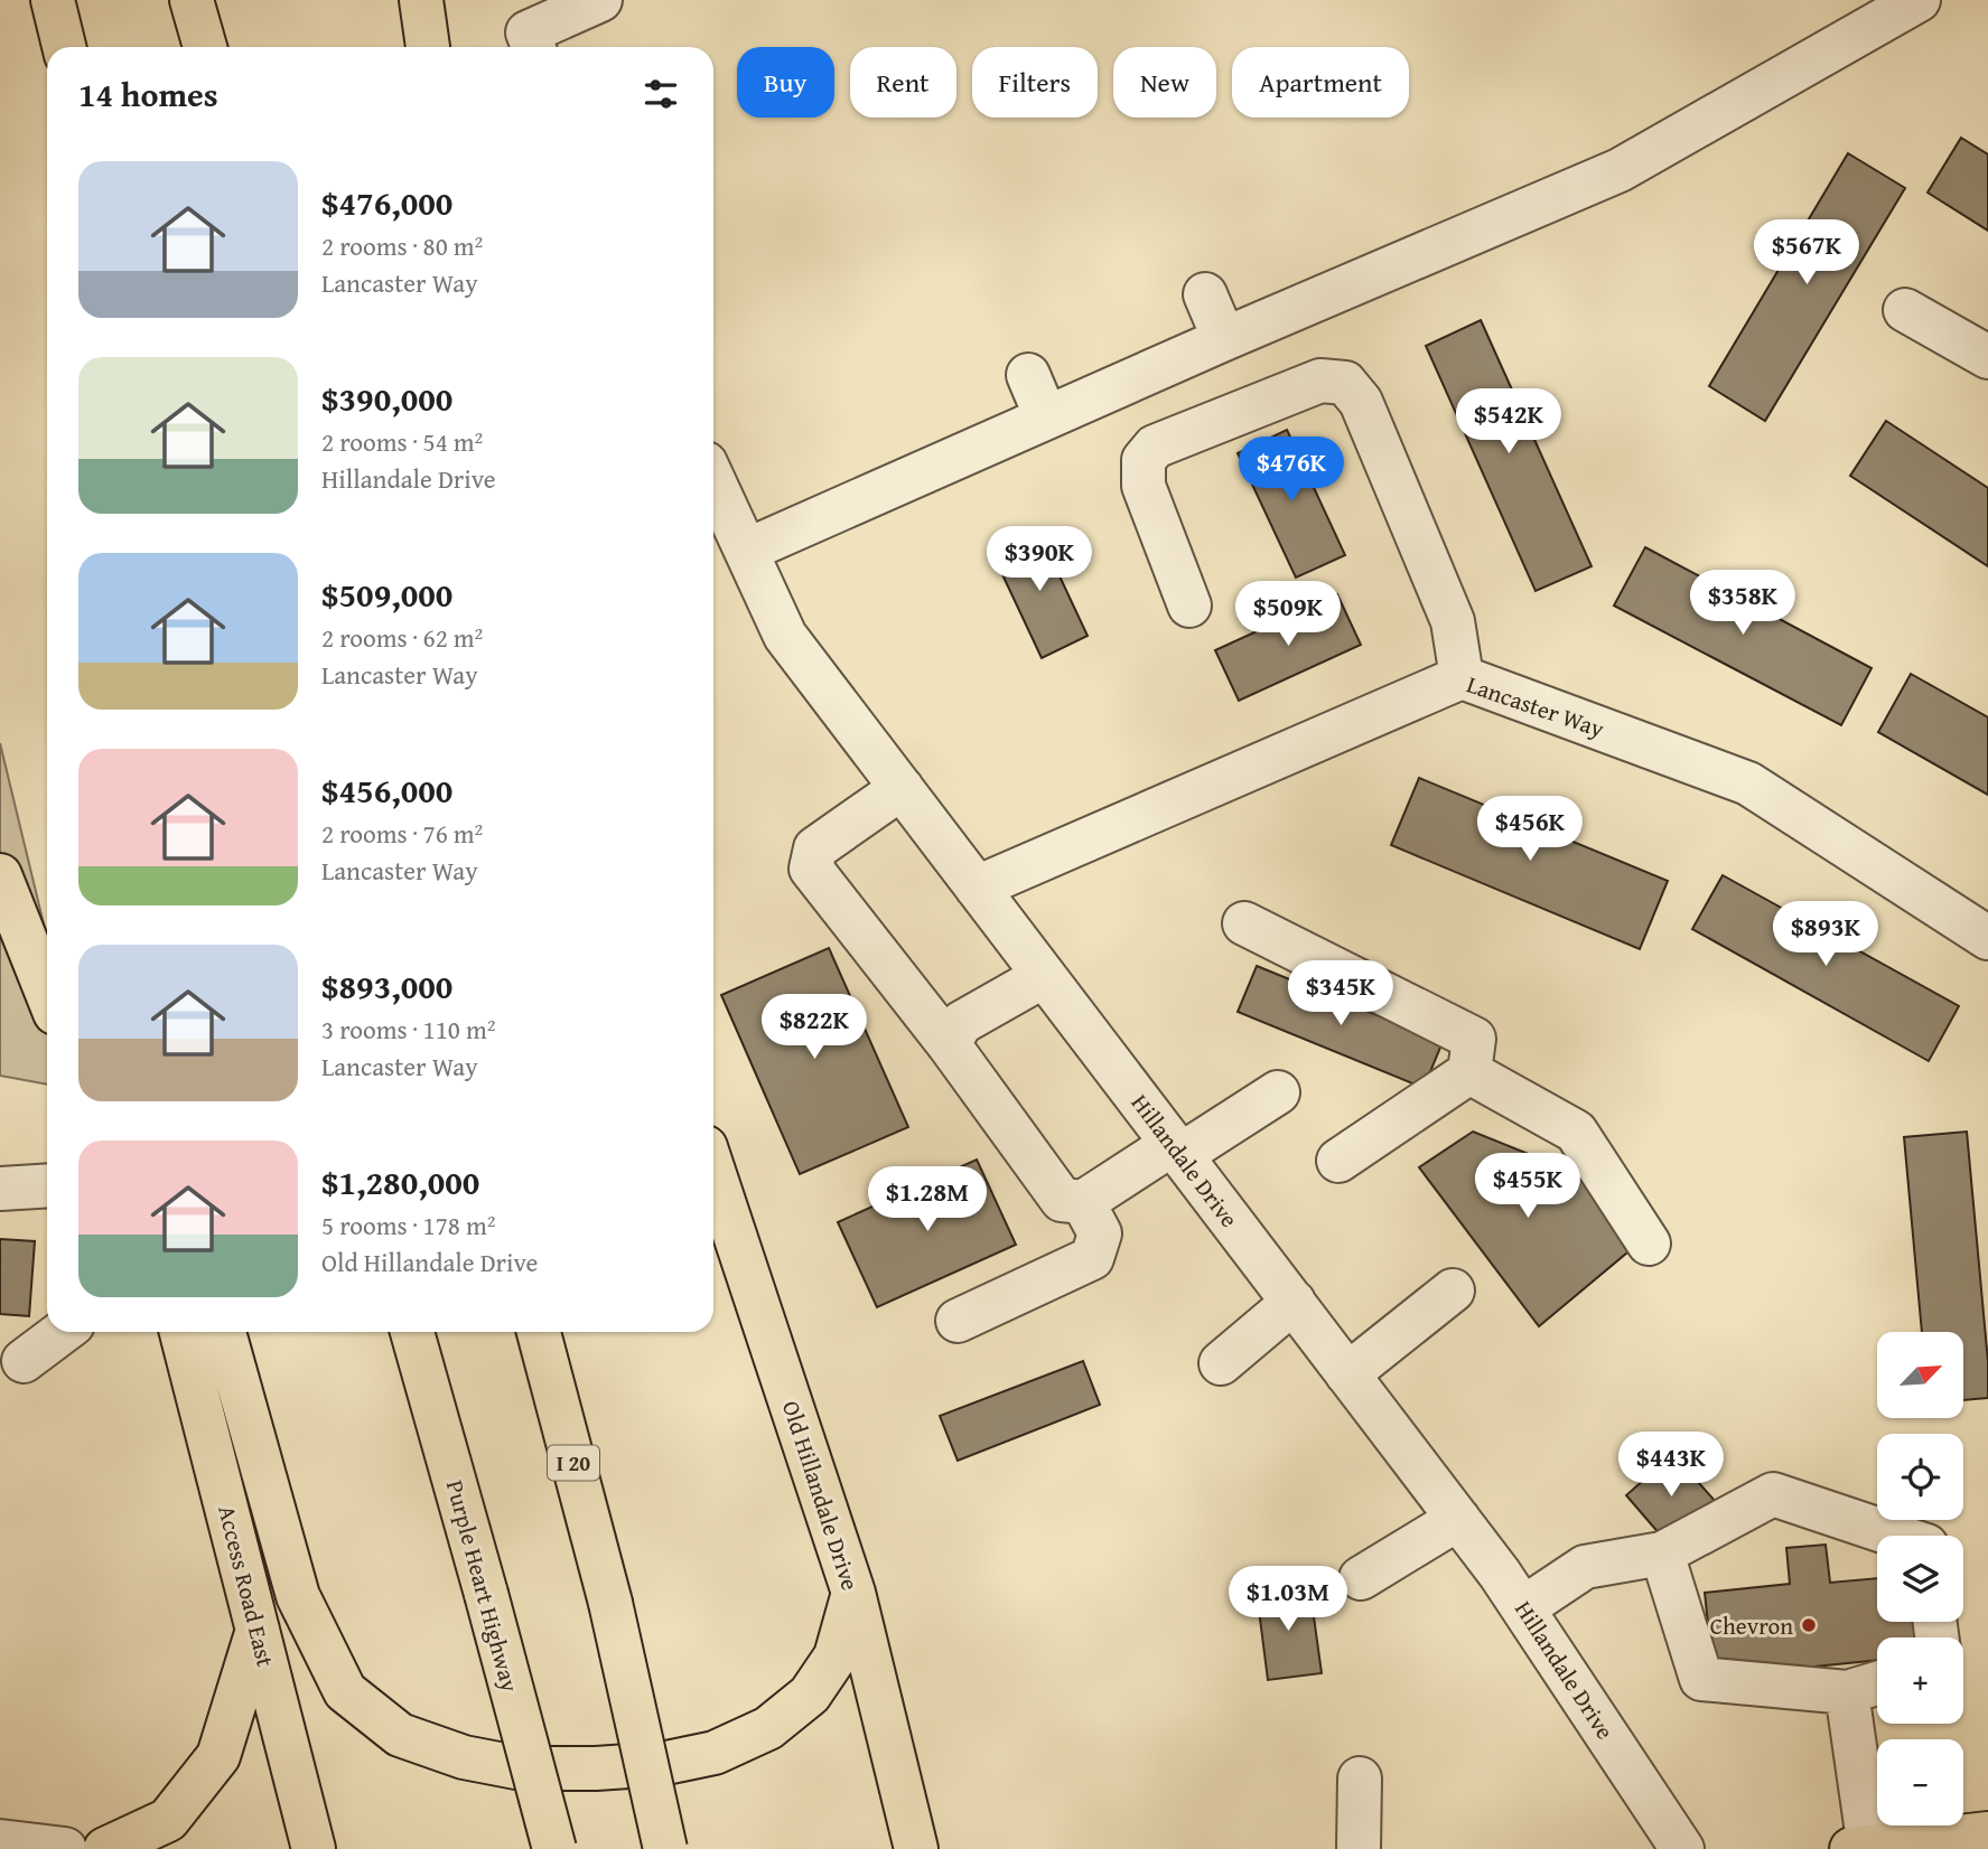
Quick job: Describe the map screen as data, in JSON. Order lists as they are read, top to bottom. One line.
{"streets":{"main road":["I 20","Old Hillandale Drive","Access Road East","Purple Heart Highway"],"street":["Lancaster Way","Hillandale Drive"]},"crossings":[["Lancaster Way","Hillandale Drive"]],"places":["Chevron"],"north":"top right","page":{"chip":["Buy","Rent","Filters","New","Apartment"],"heading":"14 homes","list":[{"name":"$476,000","note":"2 rooms · 80 m² · Lancaster Way"},{"name":"$390,000","note":"2 rooms · 54 m² · Hillandale Drive"},{"name":"$509,000","note":"2 rooms · 62 m² · Lancaster Way"},{"name":"$456,000","note":"2 rooms · 76 m² · Lancaster Way"},{"name":"$893,000","note":"3 rooms · 110 m² · Lancaster Way"},{"name":"$1,280,000","note":"5 rooms · 178 m² · Old Hillandale Drive"}],"price":["$567K","$542K","$476K","$390K","$358K","$509K","$456K","$893K","$345K","$822K","$455K","$1.28M","$443K","$1.03M"],"map_buttons":["+","−"]}}
